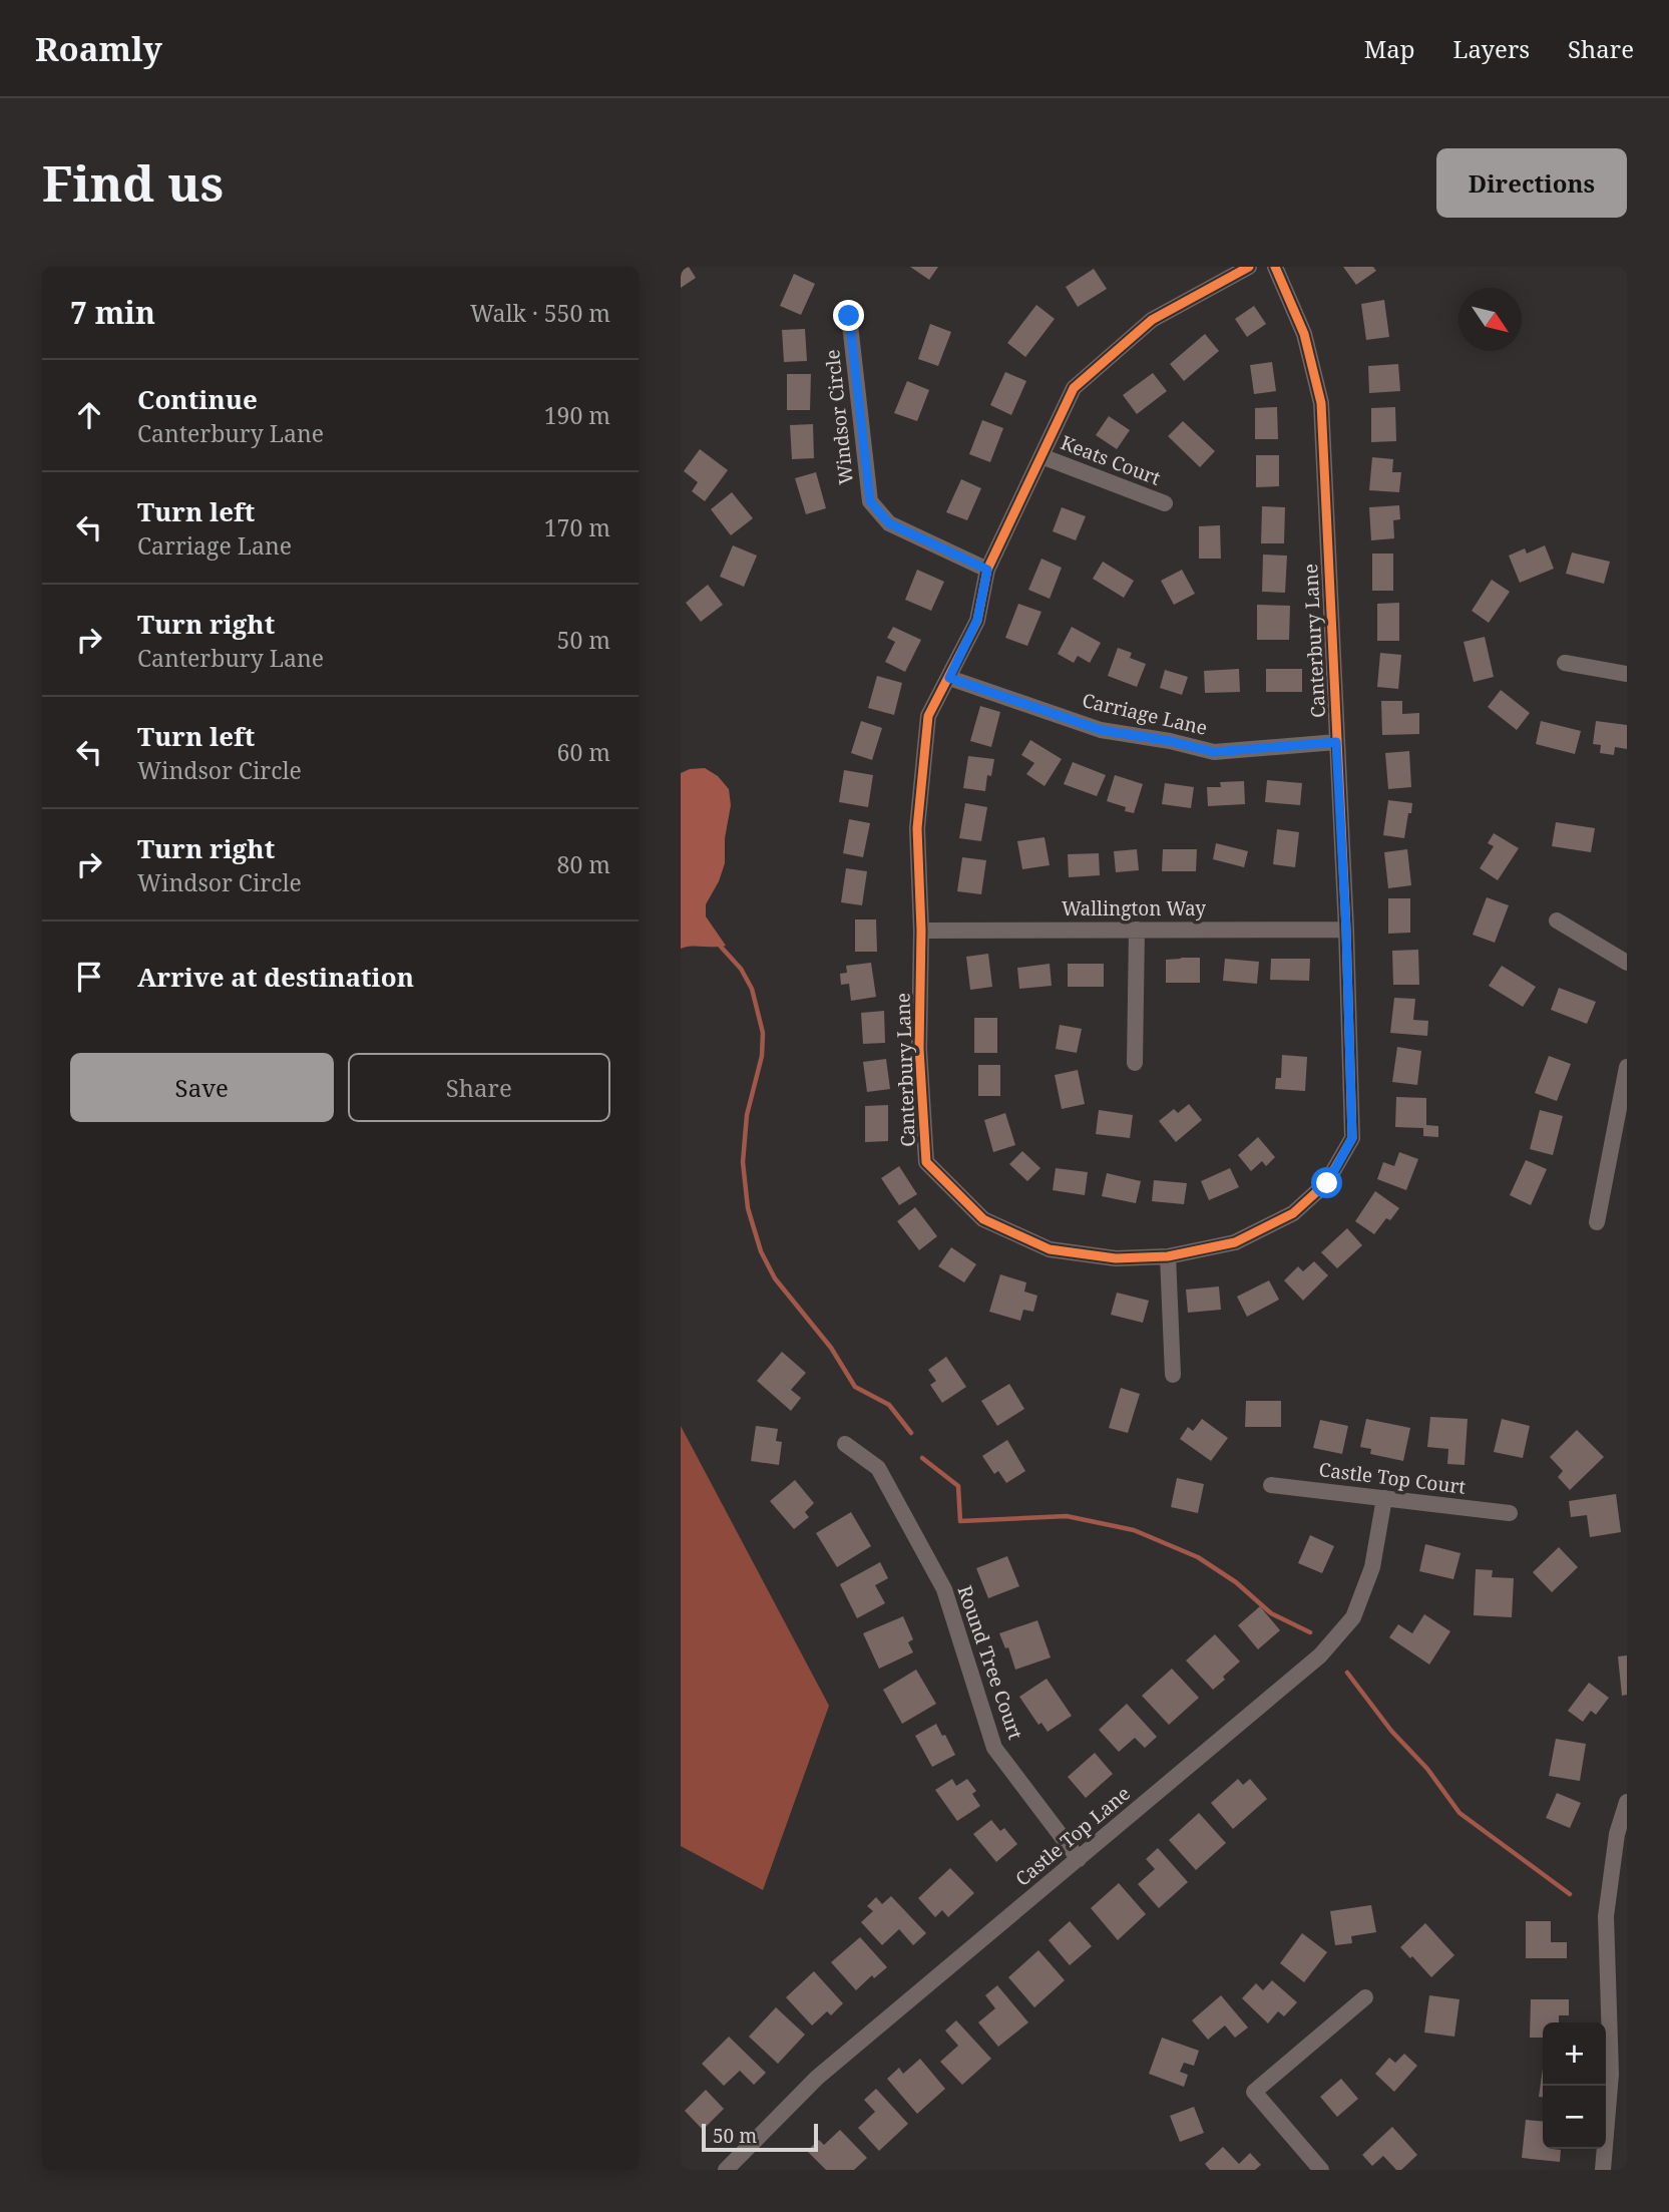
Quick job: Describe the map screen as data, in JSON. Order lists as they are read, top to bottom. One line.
{"streets":{"street":["Windsor Circle","Keats Court","Canterbury Lane","Carriage Lane","Wallington Way","Castle Top Court","Round Tree Court","Castle Top Lane"]},"crossings":[["Windsor Circle","Canterbury Lane"],["Keats Court","Canterbury Lane"],["Canterbury Lane","Carriage Lane"],["Canterbury Lane","Wallington Way"],["Castle Top Court","Castle Top Lane"],["Round Tree Court","Castle Top Lane"]],"scale_bar":"50 m","north":"bottom right","page":{"header":"Roamly","nav":["Map","Layers","Share"],"buttons":["Directions",["Save","Share"]],"title":"Find us","heading":["7 min","Walk · 550 m"],"list":[["Continue","Canterbury Lane","190 m"],["Turn left","Carriage Lane","170 m"],["Turn right","Canterbury Lane","50 m"],["Turn left","Windsor Circle","60 m"],["Turn right","Windsor Circle","80 m"],"Arrive at destination"],"map_buttons":["+","−"],"scale":"50 m"}}
